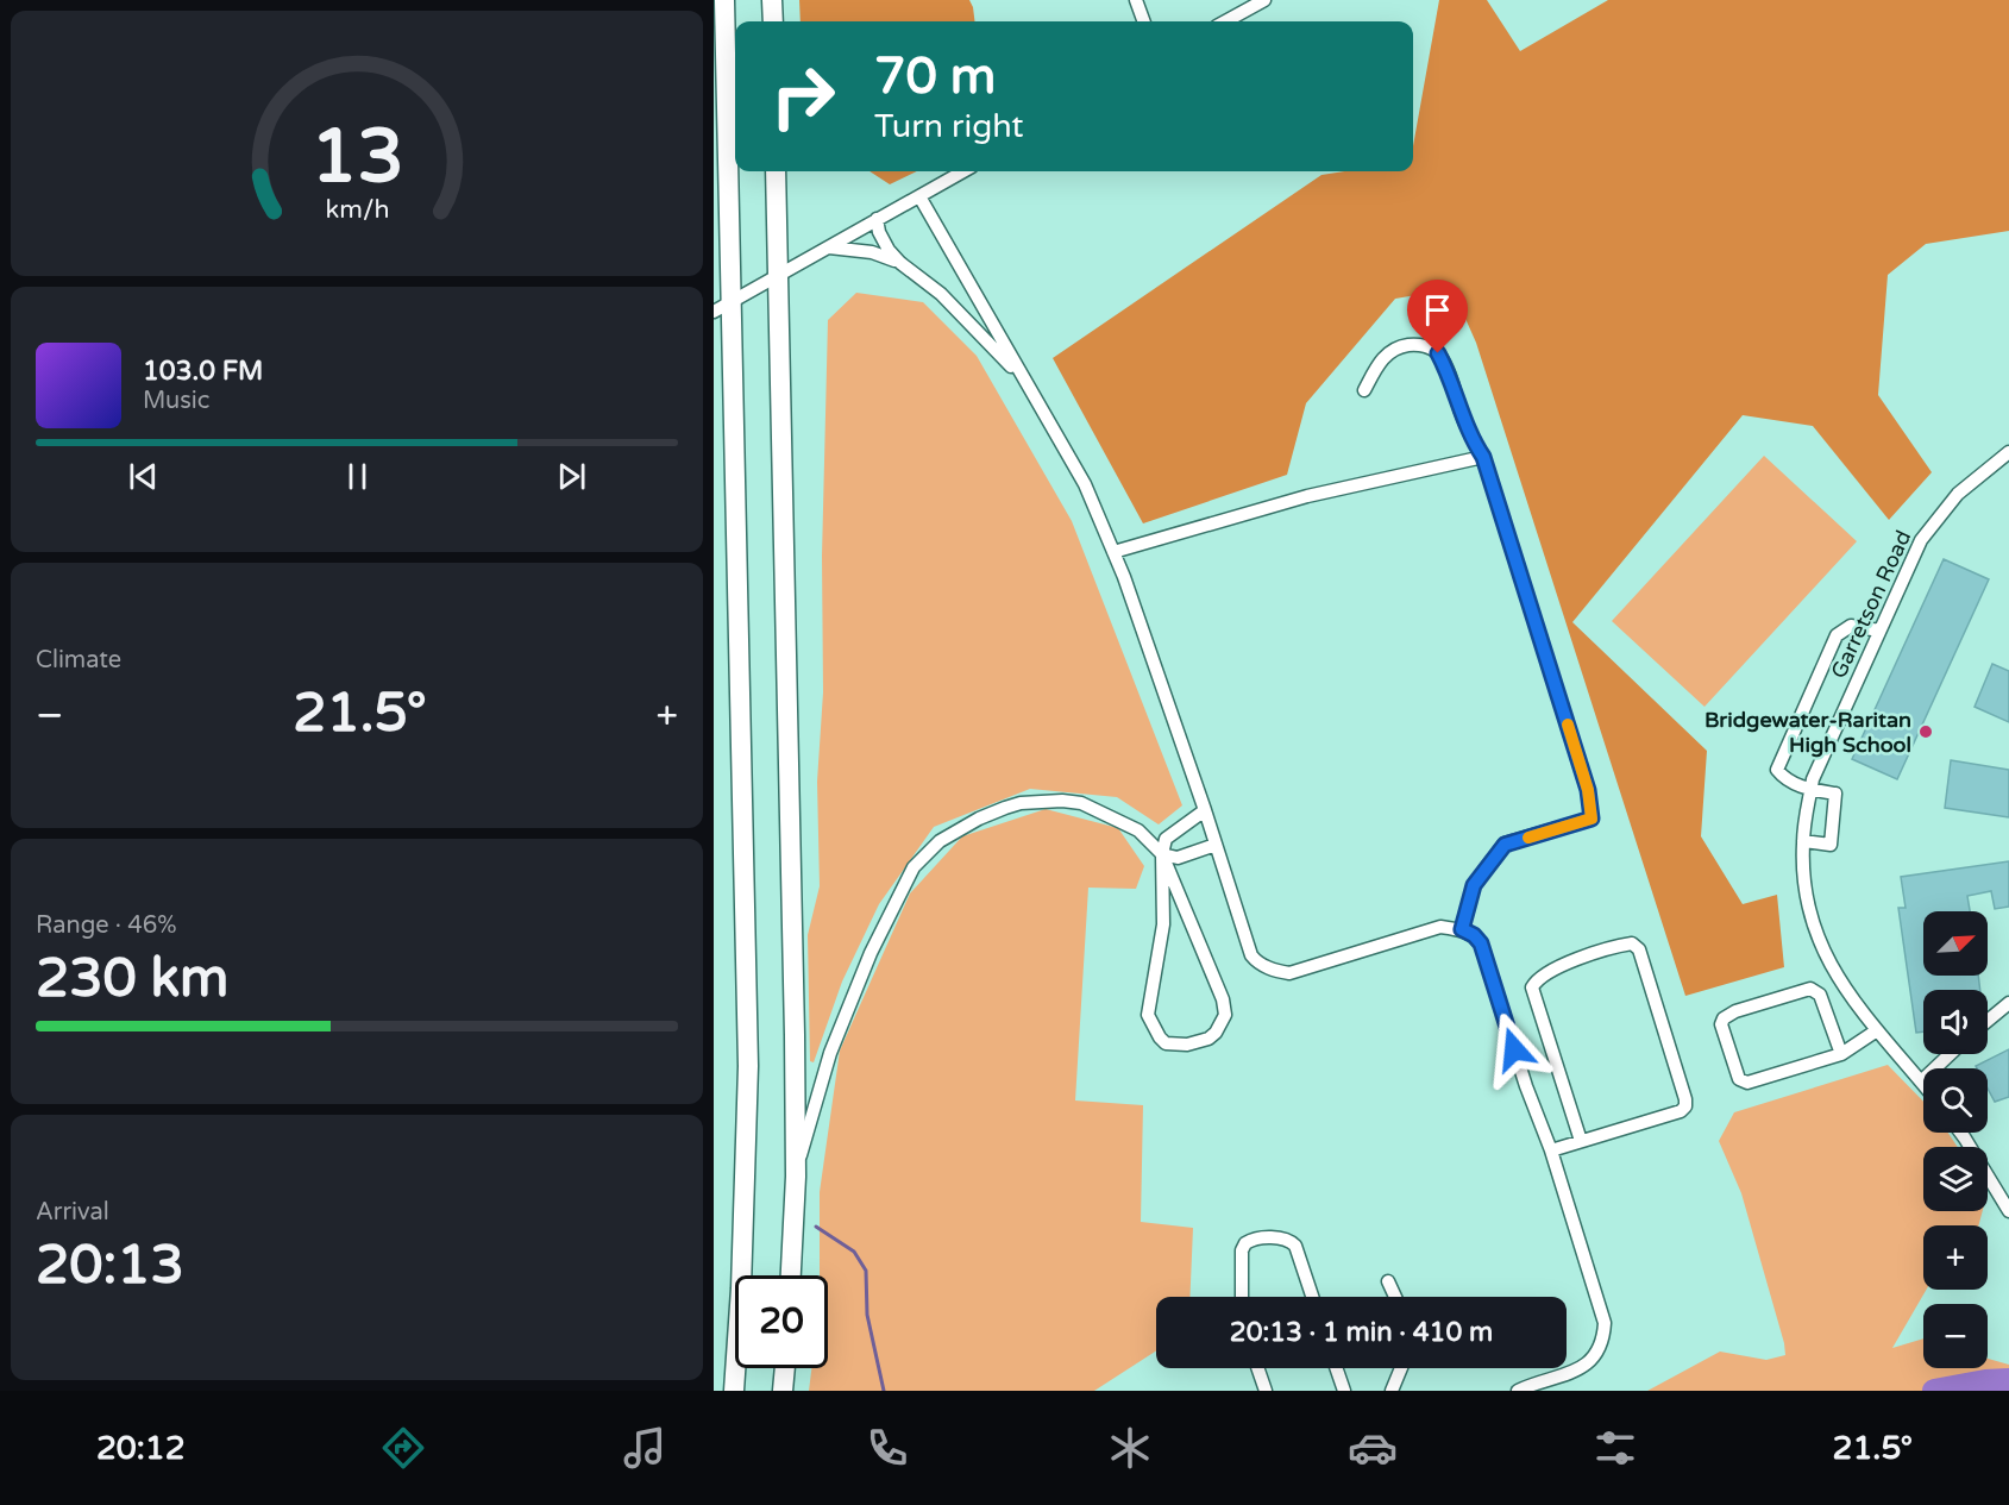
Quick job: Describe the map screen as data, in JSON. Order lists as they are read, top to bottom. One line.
{"streets":{"street":["Garretson Road"]},"places":["Bridgewater-Raritan High School"],"north":"top right","page":{"turn":["70 m","Turn right"],"song":["103.0 FM","Music"],"tile":["Climate",["Range · 46%","230 km"],["Arrival","20:13"]],"heat":["−","21.5°","+"],"map_buttons":["+","−"],"limit":"20","trip":"20:13 · 1 min · 410 m","tabs":["20:12","21.5°"],"gauge":["13","km/h"]}}
